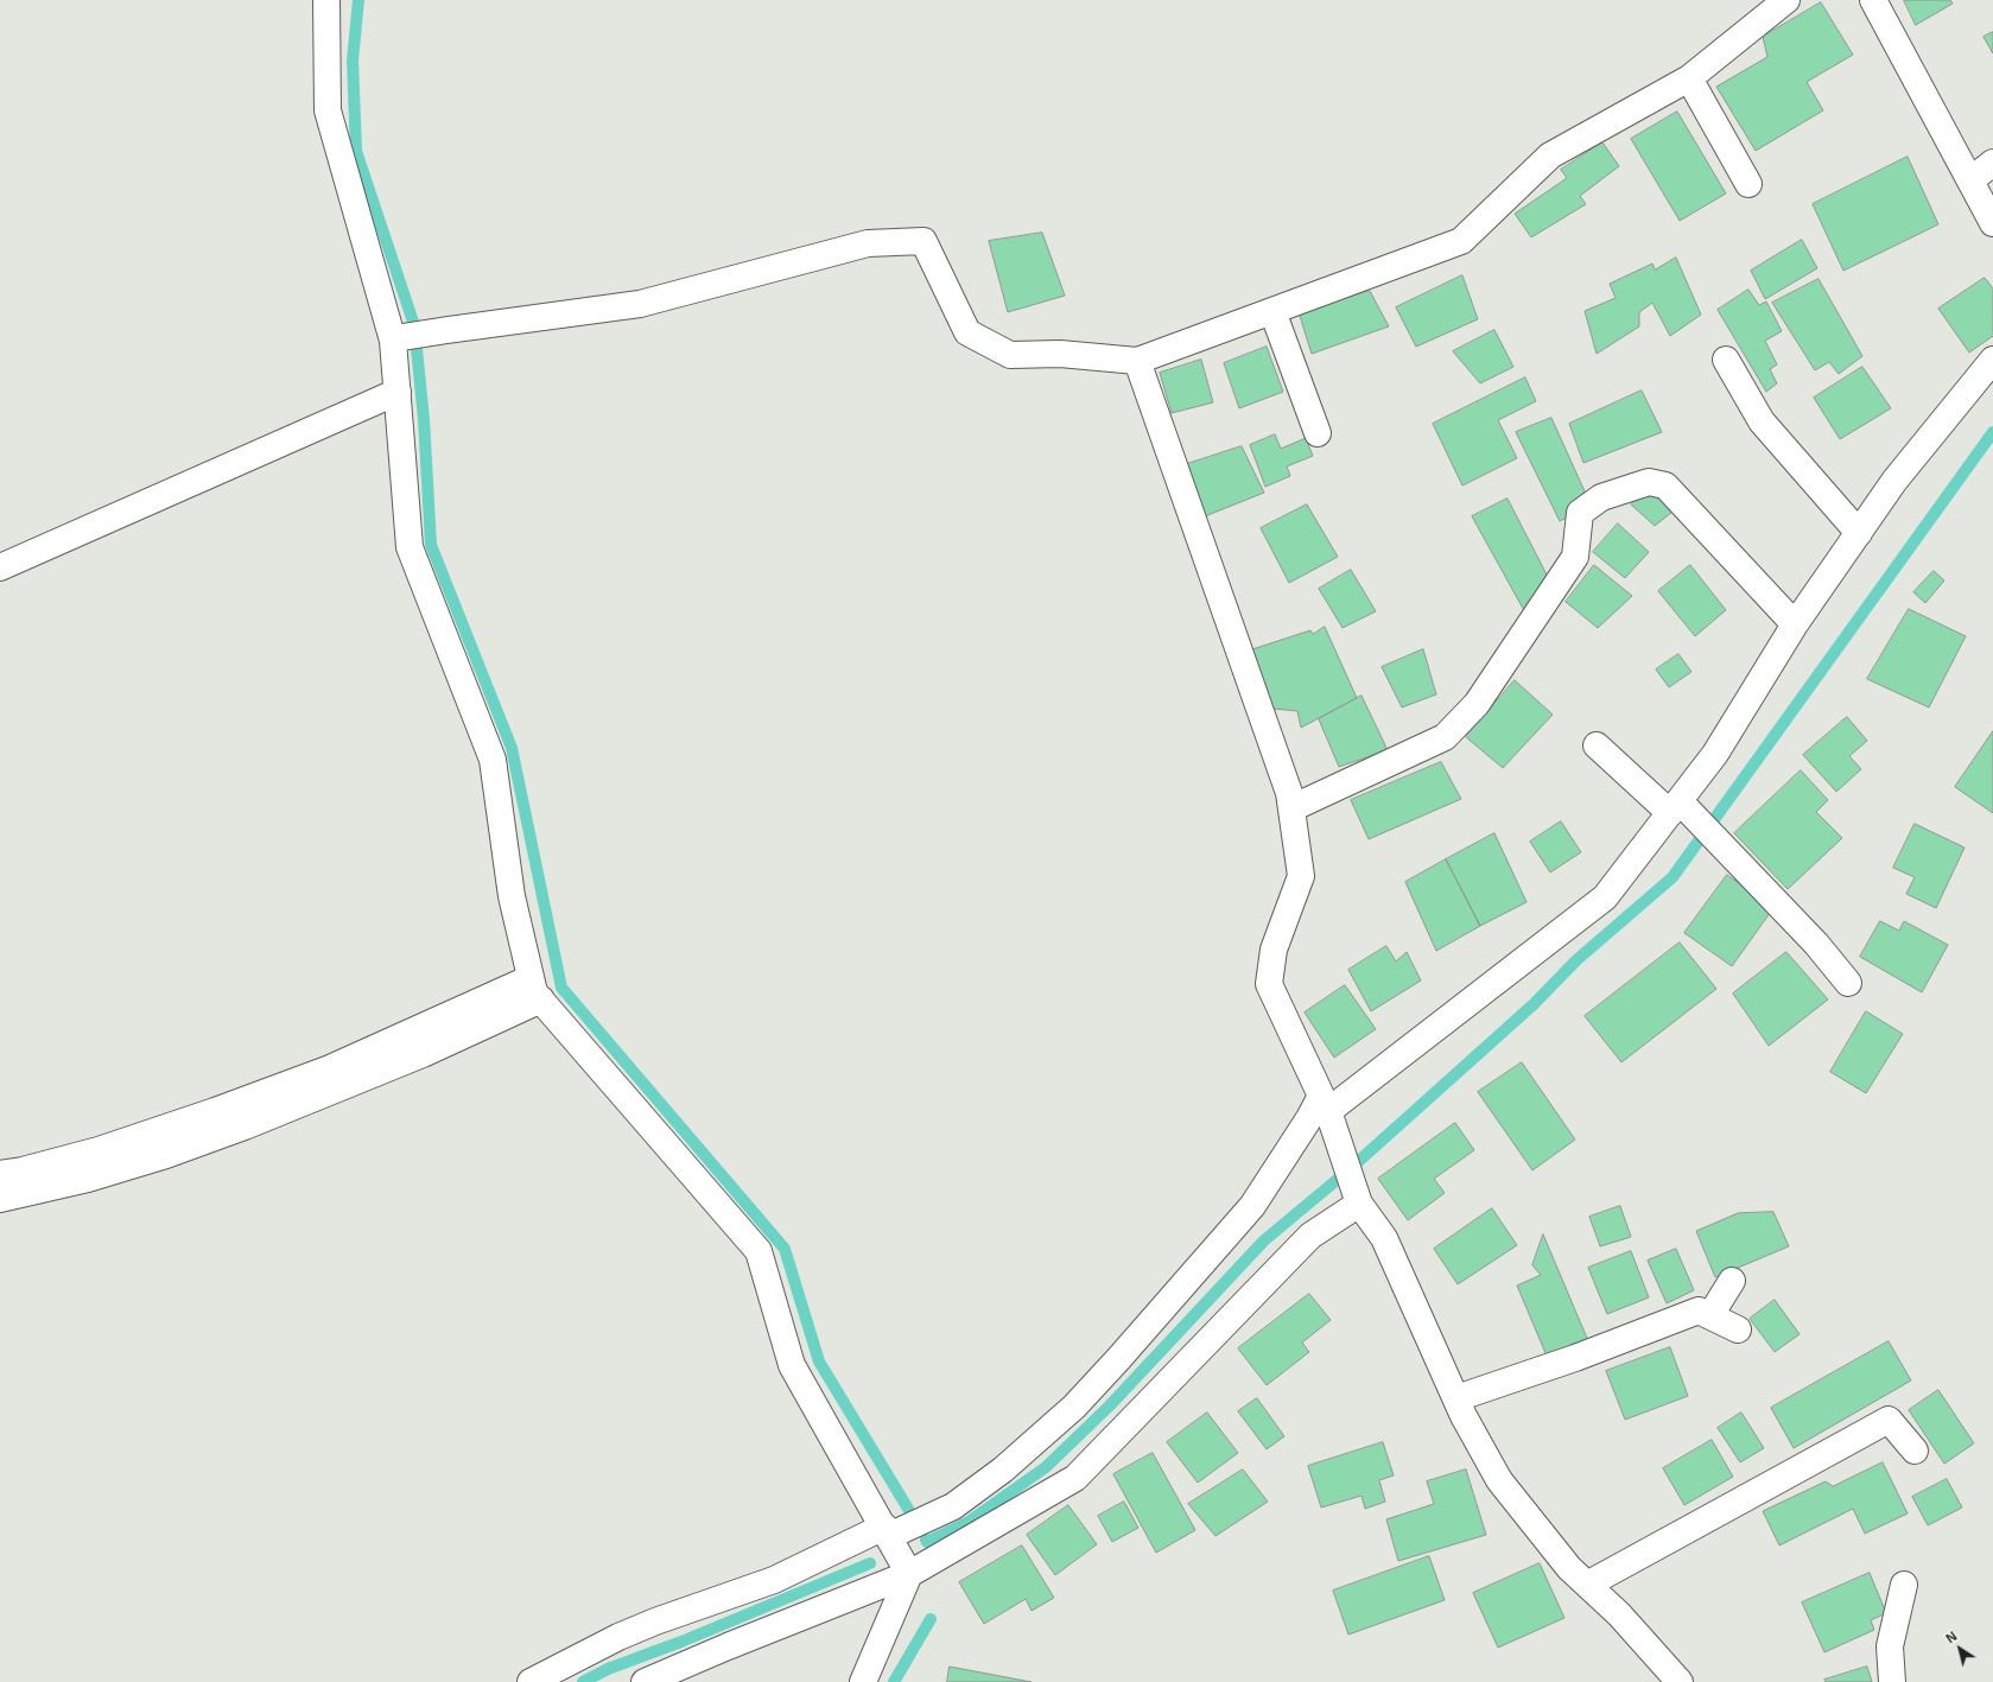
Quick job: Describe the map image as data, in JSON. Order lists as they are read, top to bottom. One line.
{"north":"top left"}
